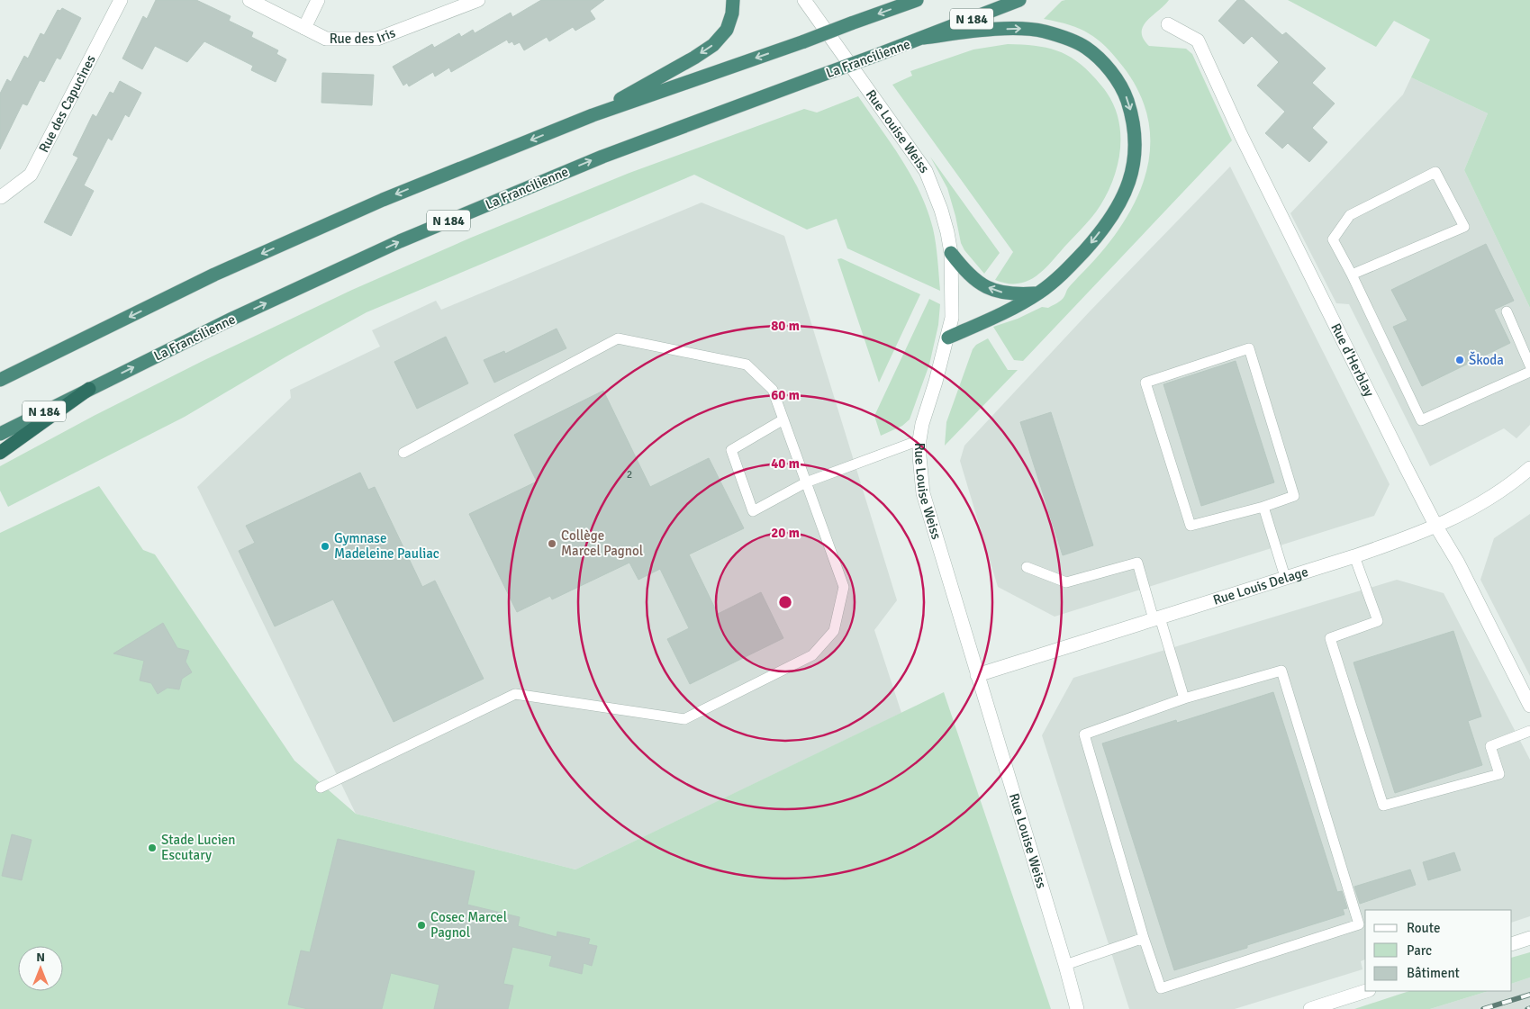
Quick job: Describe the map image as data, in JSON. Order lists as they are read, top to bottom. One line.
{"streets":{"highway":["N 184","La Francilienne"],"street":["Rue des Iris","Rue des Capucines","Rue Louise Weiss","Rue d'Herblay","Rue Louis Delage"]},"crossings":[["Rue Louise Weiss","Rue Louis Delage"],["Rue d'Herblay","Rue Louis Delage"]],"places":["Škoda","Collège Marcel Pagnol","Gymnase Madeleine Pauliac","Stade Lucien Escutary","Cosec Marcel Pagnol"],"house_numbers":["2"],"legend":["Route","Parc","Bâtiment"],"north":"top","rings":["80 m","60 m","40 m","20 m"]}
